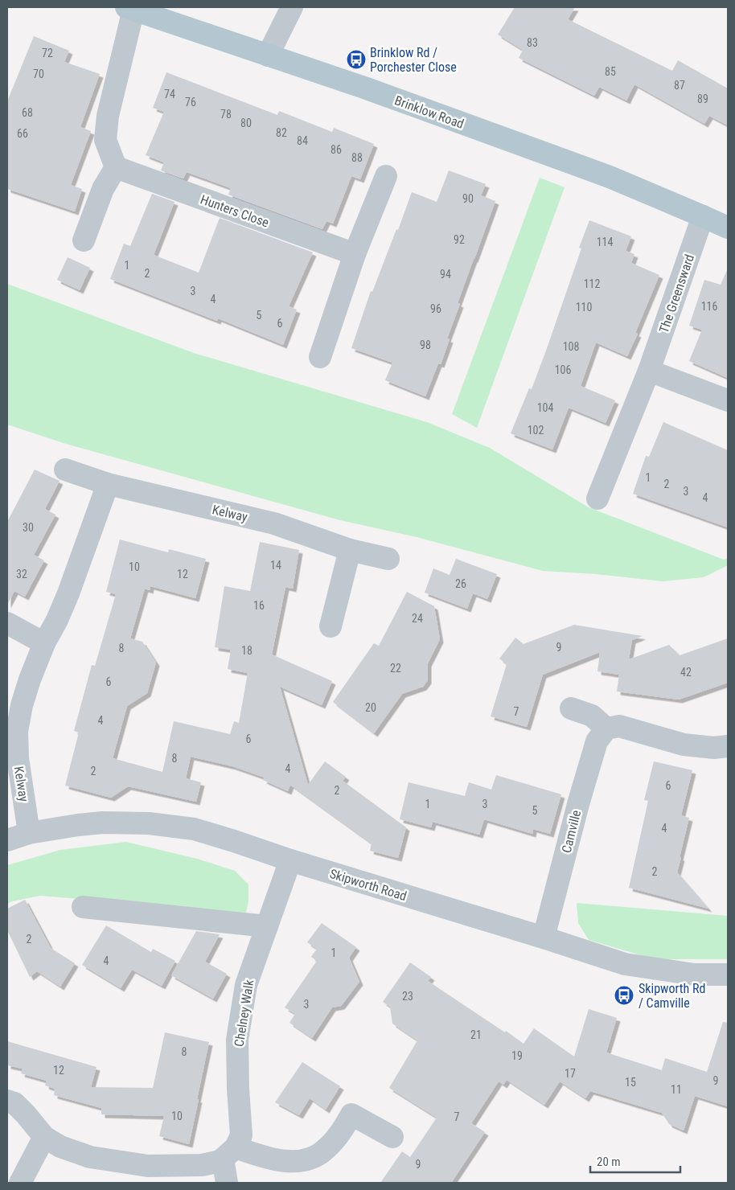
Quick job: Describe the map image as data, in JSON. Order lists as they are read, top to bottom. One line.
{"streets":{"main road":["Brinklow Road"],"street":["Hunters Close","The Greensward","Kelway","Camville","Skipworth Road","Chelney Walk"]},"crossings":[["Brinklow Road","The Greensward"],["Kelway","Skipworth Road"],["Camville","Skipworth Road"],["Skipworth Road","Chelney Walk"]],"places":{"bus stop":["Brinklow Rd / Porchester Close","Skipworth Rd / Camville"]},"house_numbers":["83","72","85","70","87","74","89","76","68","78","80","82","66","84","86","88","90","92","114","1","2","94","112","3","4","116","110","96","5","6","98","108","106","104","102","1","2","3","4","30","14","10","32","12","26","16","24","9","8","18","22","42","6","20","7","4","6","8","4","2","6","2","1","3","5","4","2","2","1","4","23","3","21","8","19","12","17","9","15","11","10","7","9"],"scale_bar":"20 m"}
